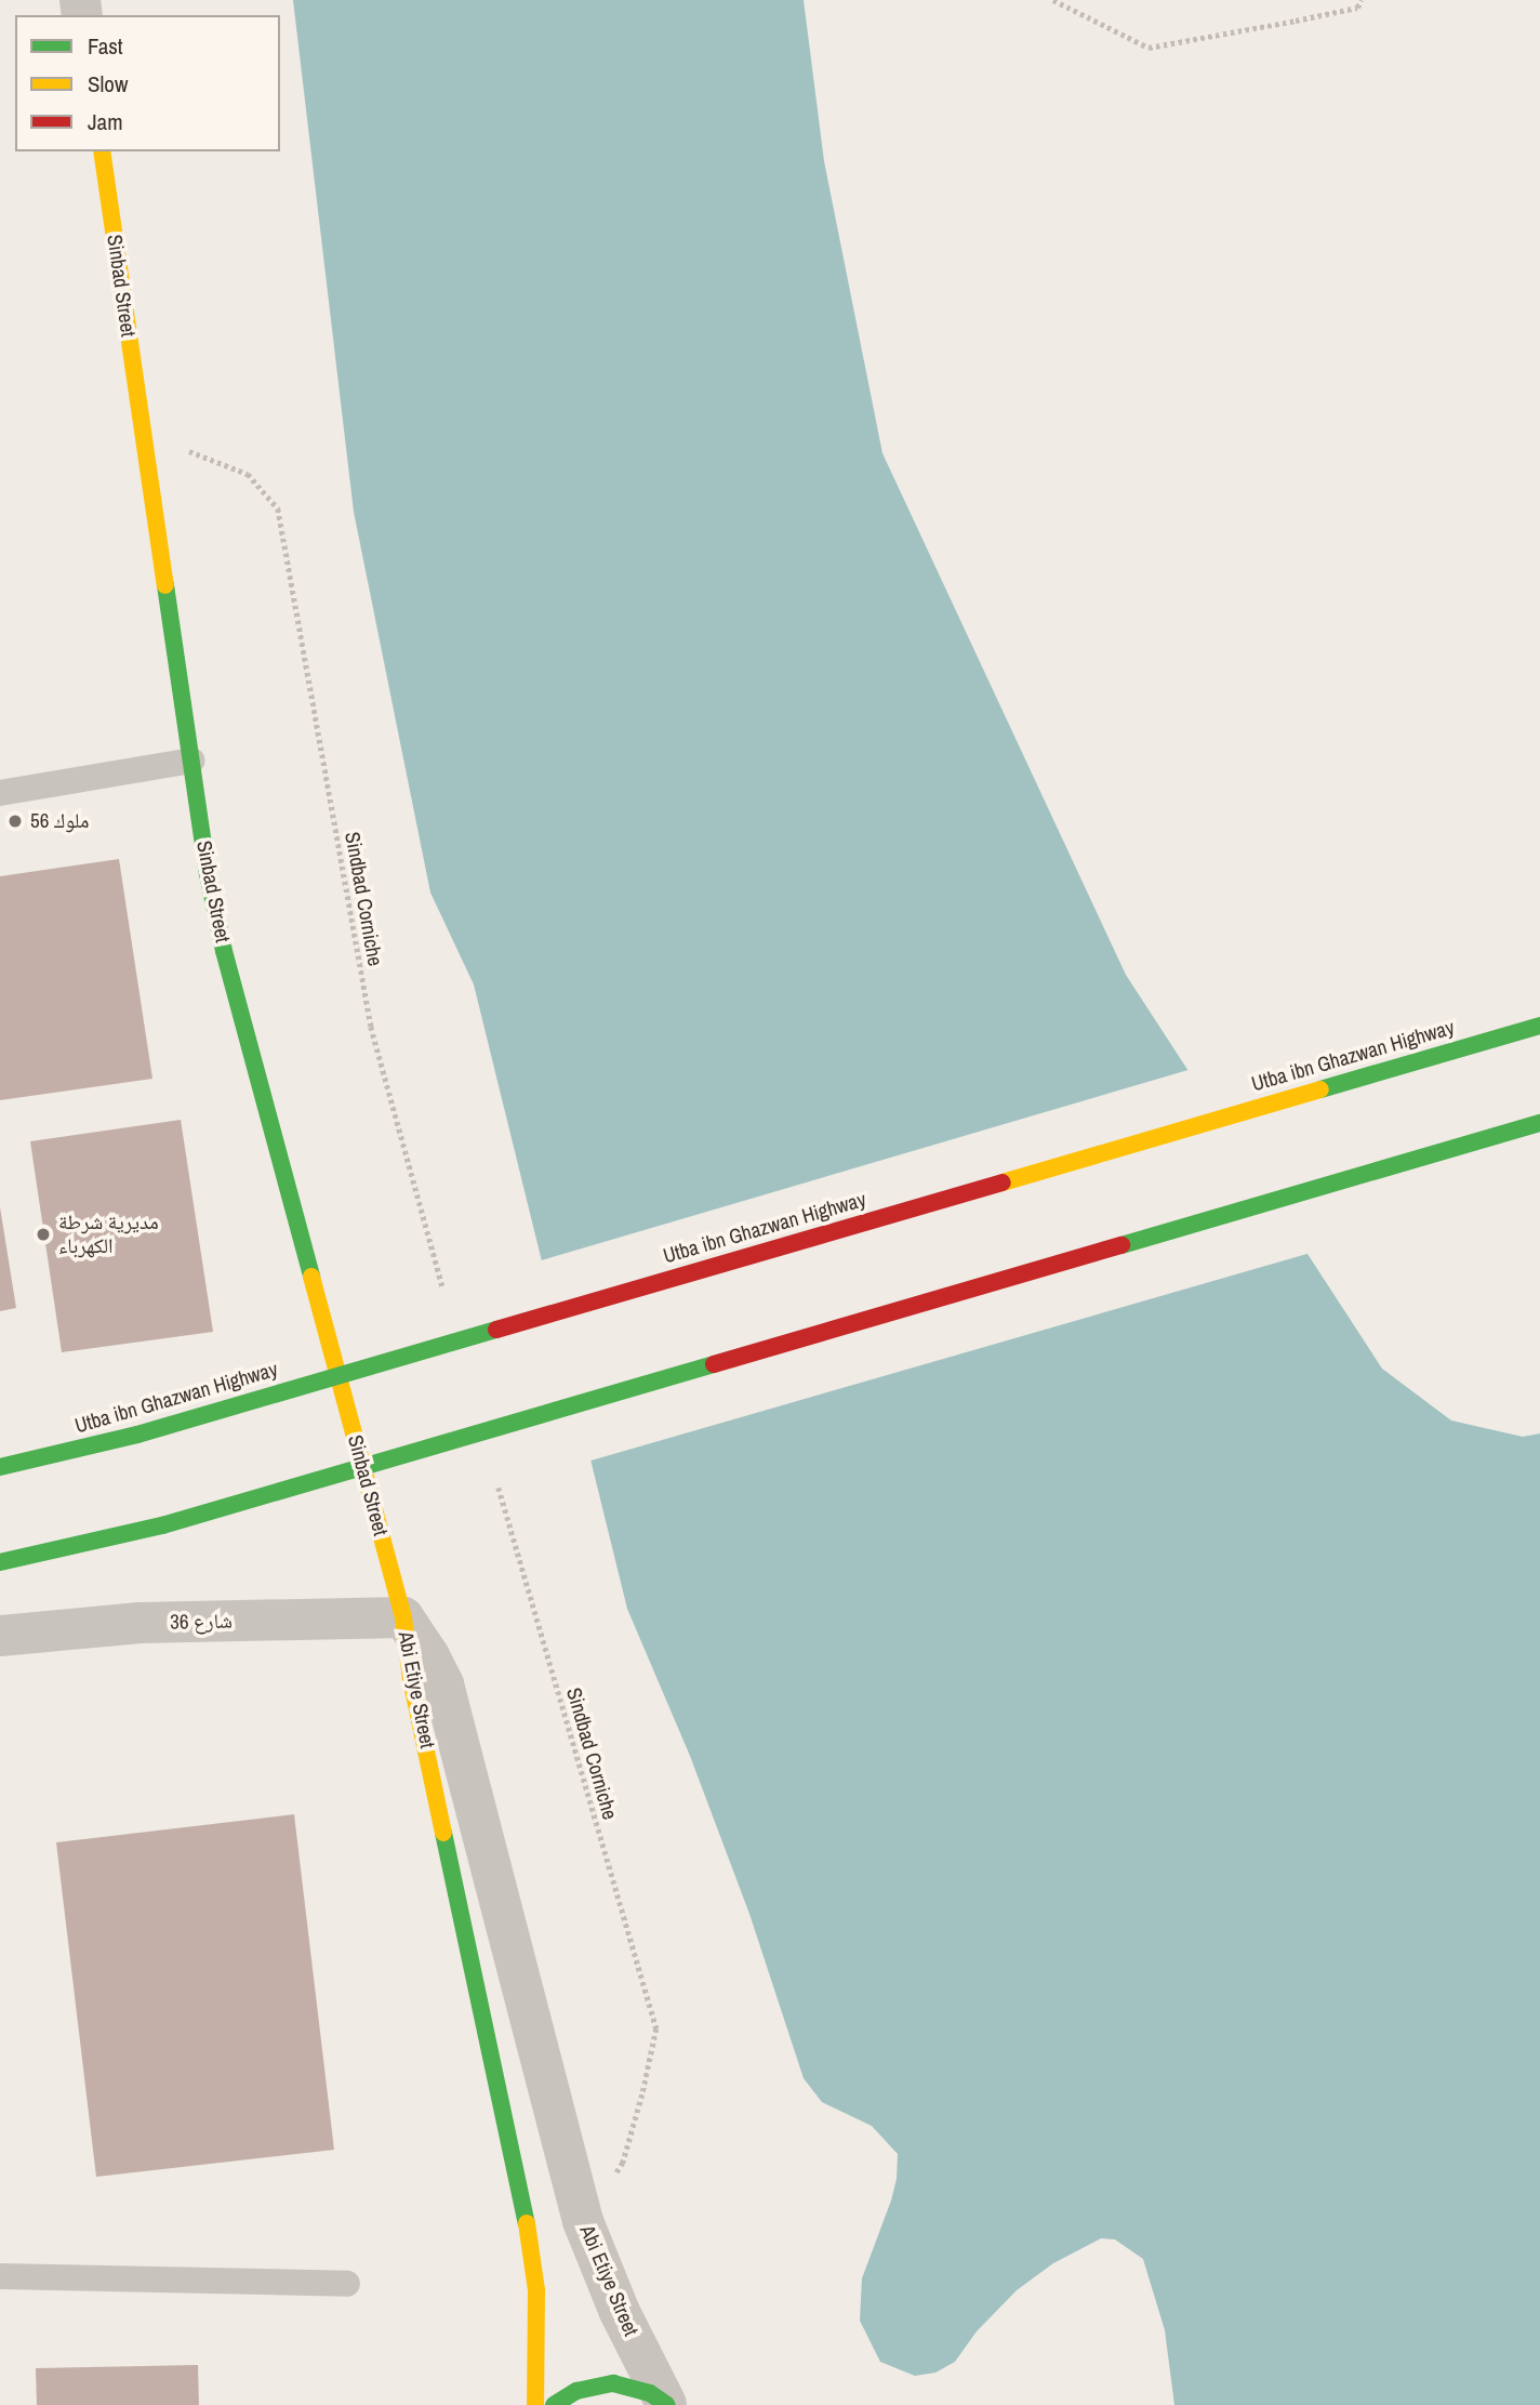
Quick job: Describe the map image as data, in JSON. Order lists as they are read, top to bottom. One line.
{"streets":{"main road":["Sinbad Street","Utba ibn Ghazwan Highway","Abi Etiye Street"],"street":["شارع 36"],"path":["Sindbad Corniche"]},"crossings":[["Sinbad Street","Sindbad Corniche"],["Sinbad Street","شارع 36"],["Sinbad Street","Abi Etiye Street"],["Sindbad Corniche","Abi Etiye Street"],["شارع 36","Abi Etiye Street"]],"places":["ملوك 56","مديرية شرطة الكهرباء"],"legend":["Fast","Slow","Jam"]}
